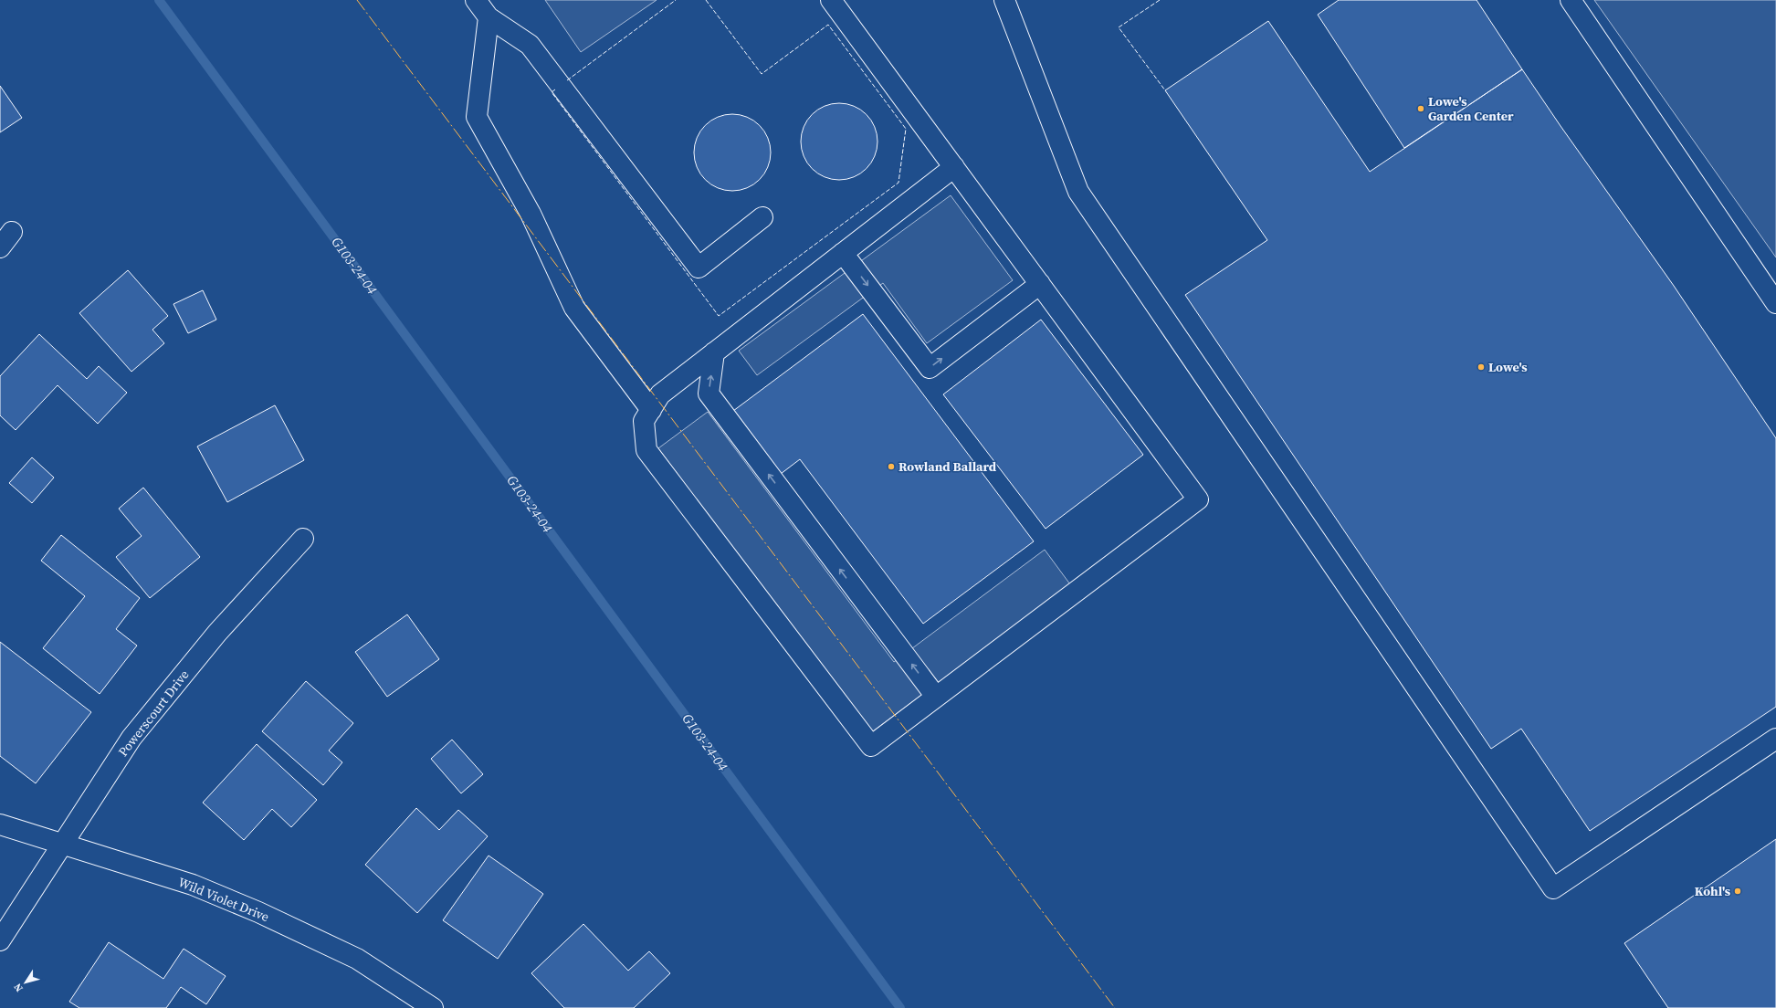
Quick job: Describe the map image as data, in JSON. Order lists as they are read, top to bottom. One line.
{"streets":{"street":["Powerscourt Drive","Wild Violet Drive"]},"crossings":[["Powerscourt Drive","Wild Violet Drive"]],"water":["G103-24-04"],"places":["Lowe's Garden Center","Lowe's","Rowland Ballard","Kohl's"],"north":"bottom left"}
